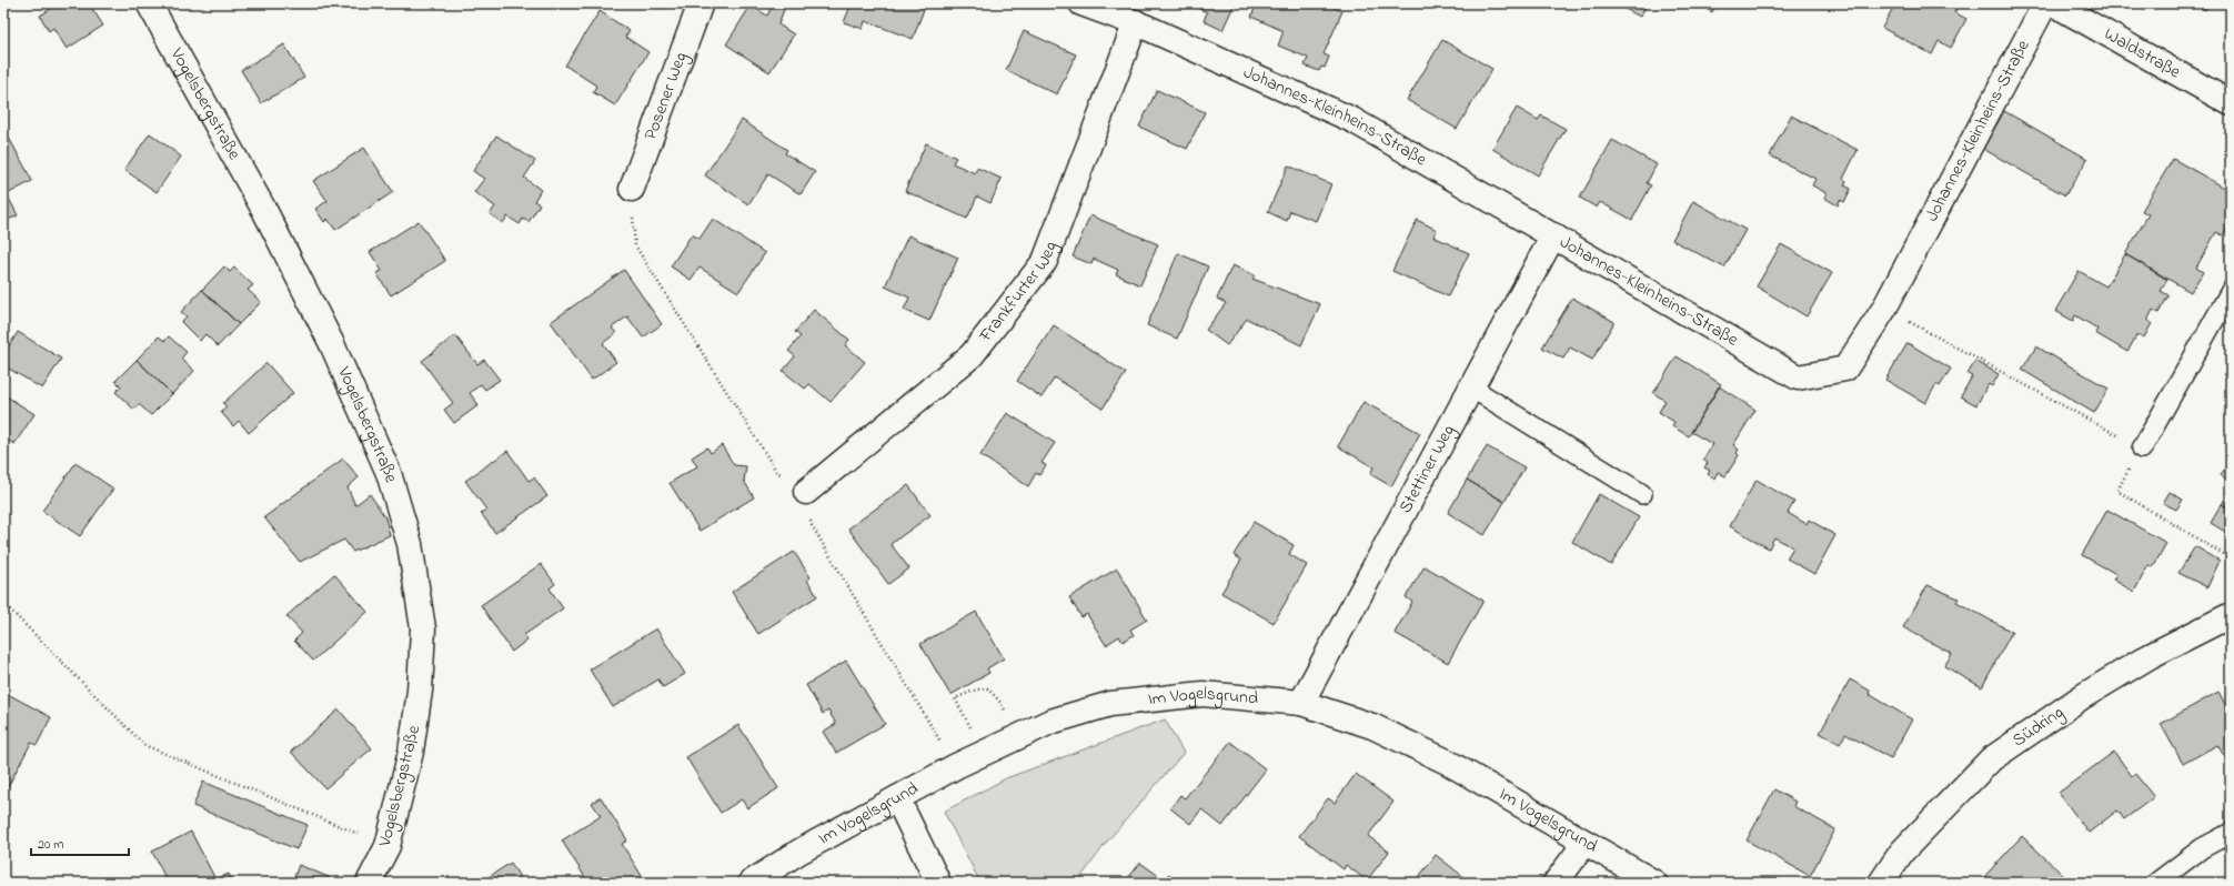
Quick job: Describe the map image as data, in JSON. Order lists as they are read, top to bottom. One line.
{"streets":{"street":["Waldstraße","Posener Weg","Vogelsbergstraße","Johannes-Kleinheins-Straße","Frankfurter Weg","Stettiner Weg","Im Vogelsgrund","Südring"]},"crossings":[["Johannes-Kleinheins-Straße","Frankfurter Weg"],["Johannes-Kleinheins-Straße","Stettiner Weg"],["Stettiner Weg","Im Vogelsgrund"]],"scale_bar":"20 m"}
